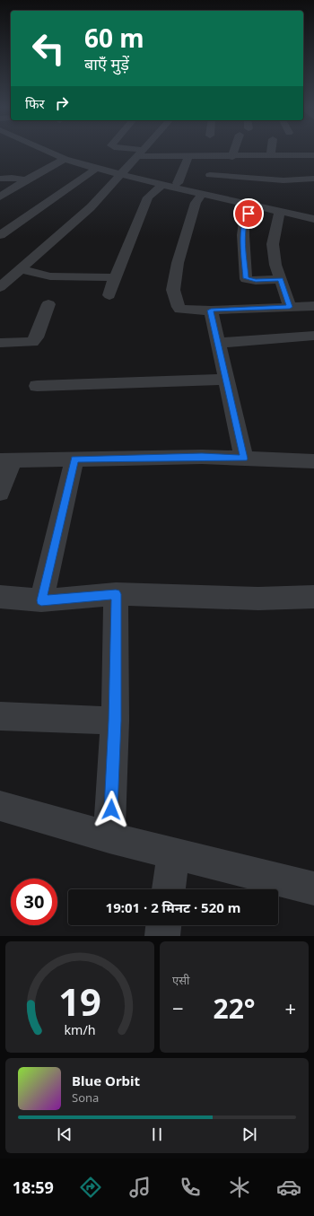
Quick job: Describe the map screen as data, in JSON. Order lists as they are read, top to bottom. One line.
{"page":{"turn":["60 m","बाएँ मुड़ें"],"then":"फिर","limit":"30","trip":"19:01 · 2 मिनट · 520 m","tile":"एसी","heat":["−","22°","+"],"song":["Blue Orbit","Sona"],"tabs":"18:59","gauge":["19","km/h"]}}
